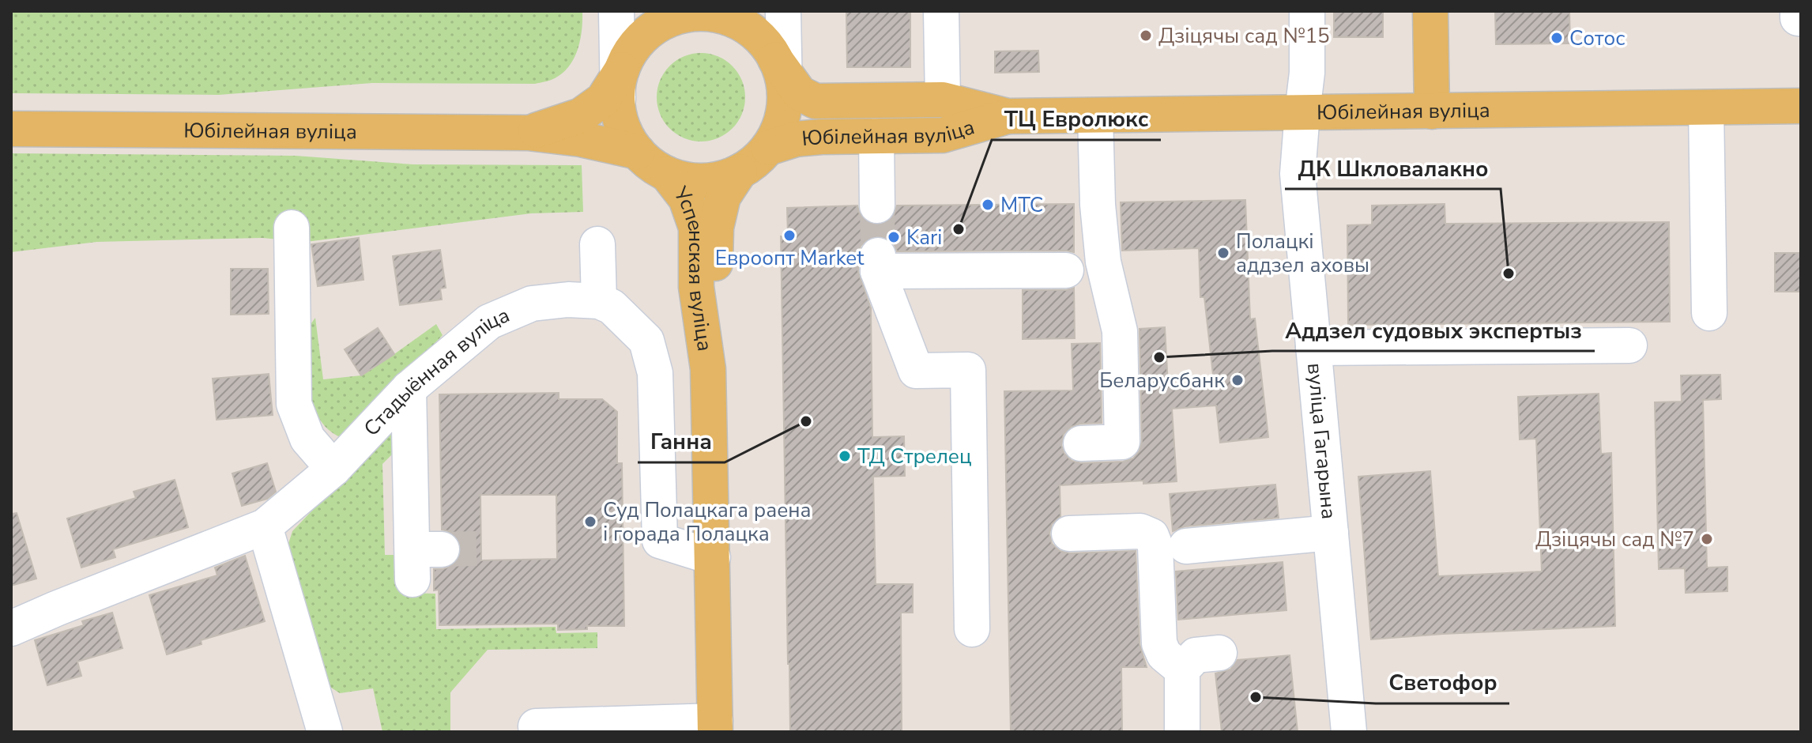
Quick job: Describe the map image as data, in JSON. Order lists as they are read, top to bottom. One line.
{"streets":{"main road":["Юбілейная вуліца","Успенская вуліца"],"street":["Стадыённая вуліца","вуліца Гагарына"]},"crossings":[["Юбілейная вуліца","Успенская вуліца"],["Юбілейная вуліца","вуліца Гагарына"]],"places":["Дзіцячы сад №15","Сотос","МТС","ТЦ Евролюкс","Евроопт Market","Kari","Полацкі аддзел аховы","ДК Шкловалакно","Аддзел судовых экспертыз","Беларусбанк","Ганна","ТД Стрелец","Суд Полацкага раена і горада Полацка","Дзіцячы сад №7","Светофор"]}
